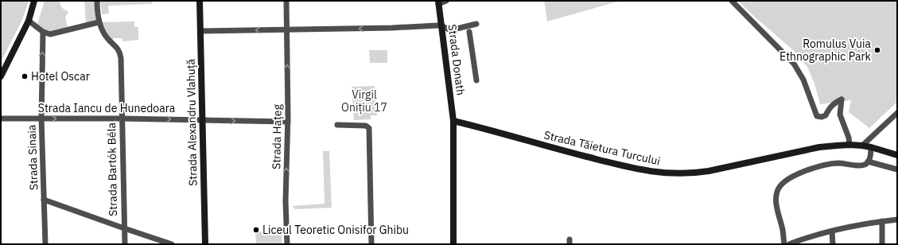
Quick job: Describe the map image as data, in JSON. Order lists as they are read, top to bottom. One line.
{"streets":{"main road":["Strada Donath","Strada Alexandru Vlahuță","Strada Tăietura Turcului"],"street":["Strada Iancu de Hunedoara","Strada Hațeg","Strada Sinaia","Strada Bartók Béla"]},"crossings":[["Strada Donath","Strada Tăietura Turcului"],["Strada Iancu de Hunedoara","Strada Alexandru Vlahuță"],["Strada Iancu de Hunedoara","Strada Hațeg"],["Strada Iancu de Hunedoara","Strada Sinaia"],["Strada Iancu de Hunedoara","Strada Bartók Béla"]],"one_way":["Strada Iancu de Hunedoara","Strada Hațeg","Strada Sinaia"],"parks":["Virgil Onițiu 17"],"places":["Romulus Vuia Ethnographic Park","Hotel Oscar","Liceul Teoretic Onisifor Ghibu"]}
